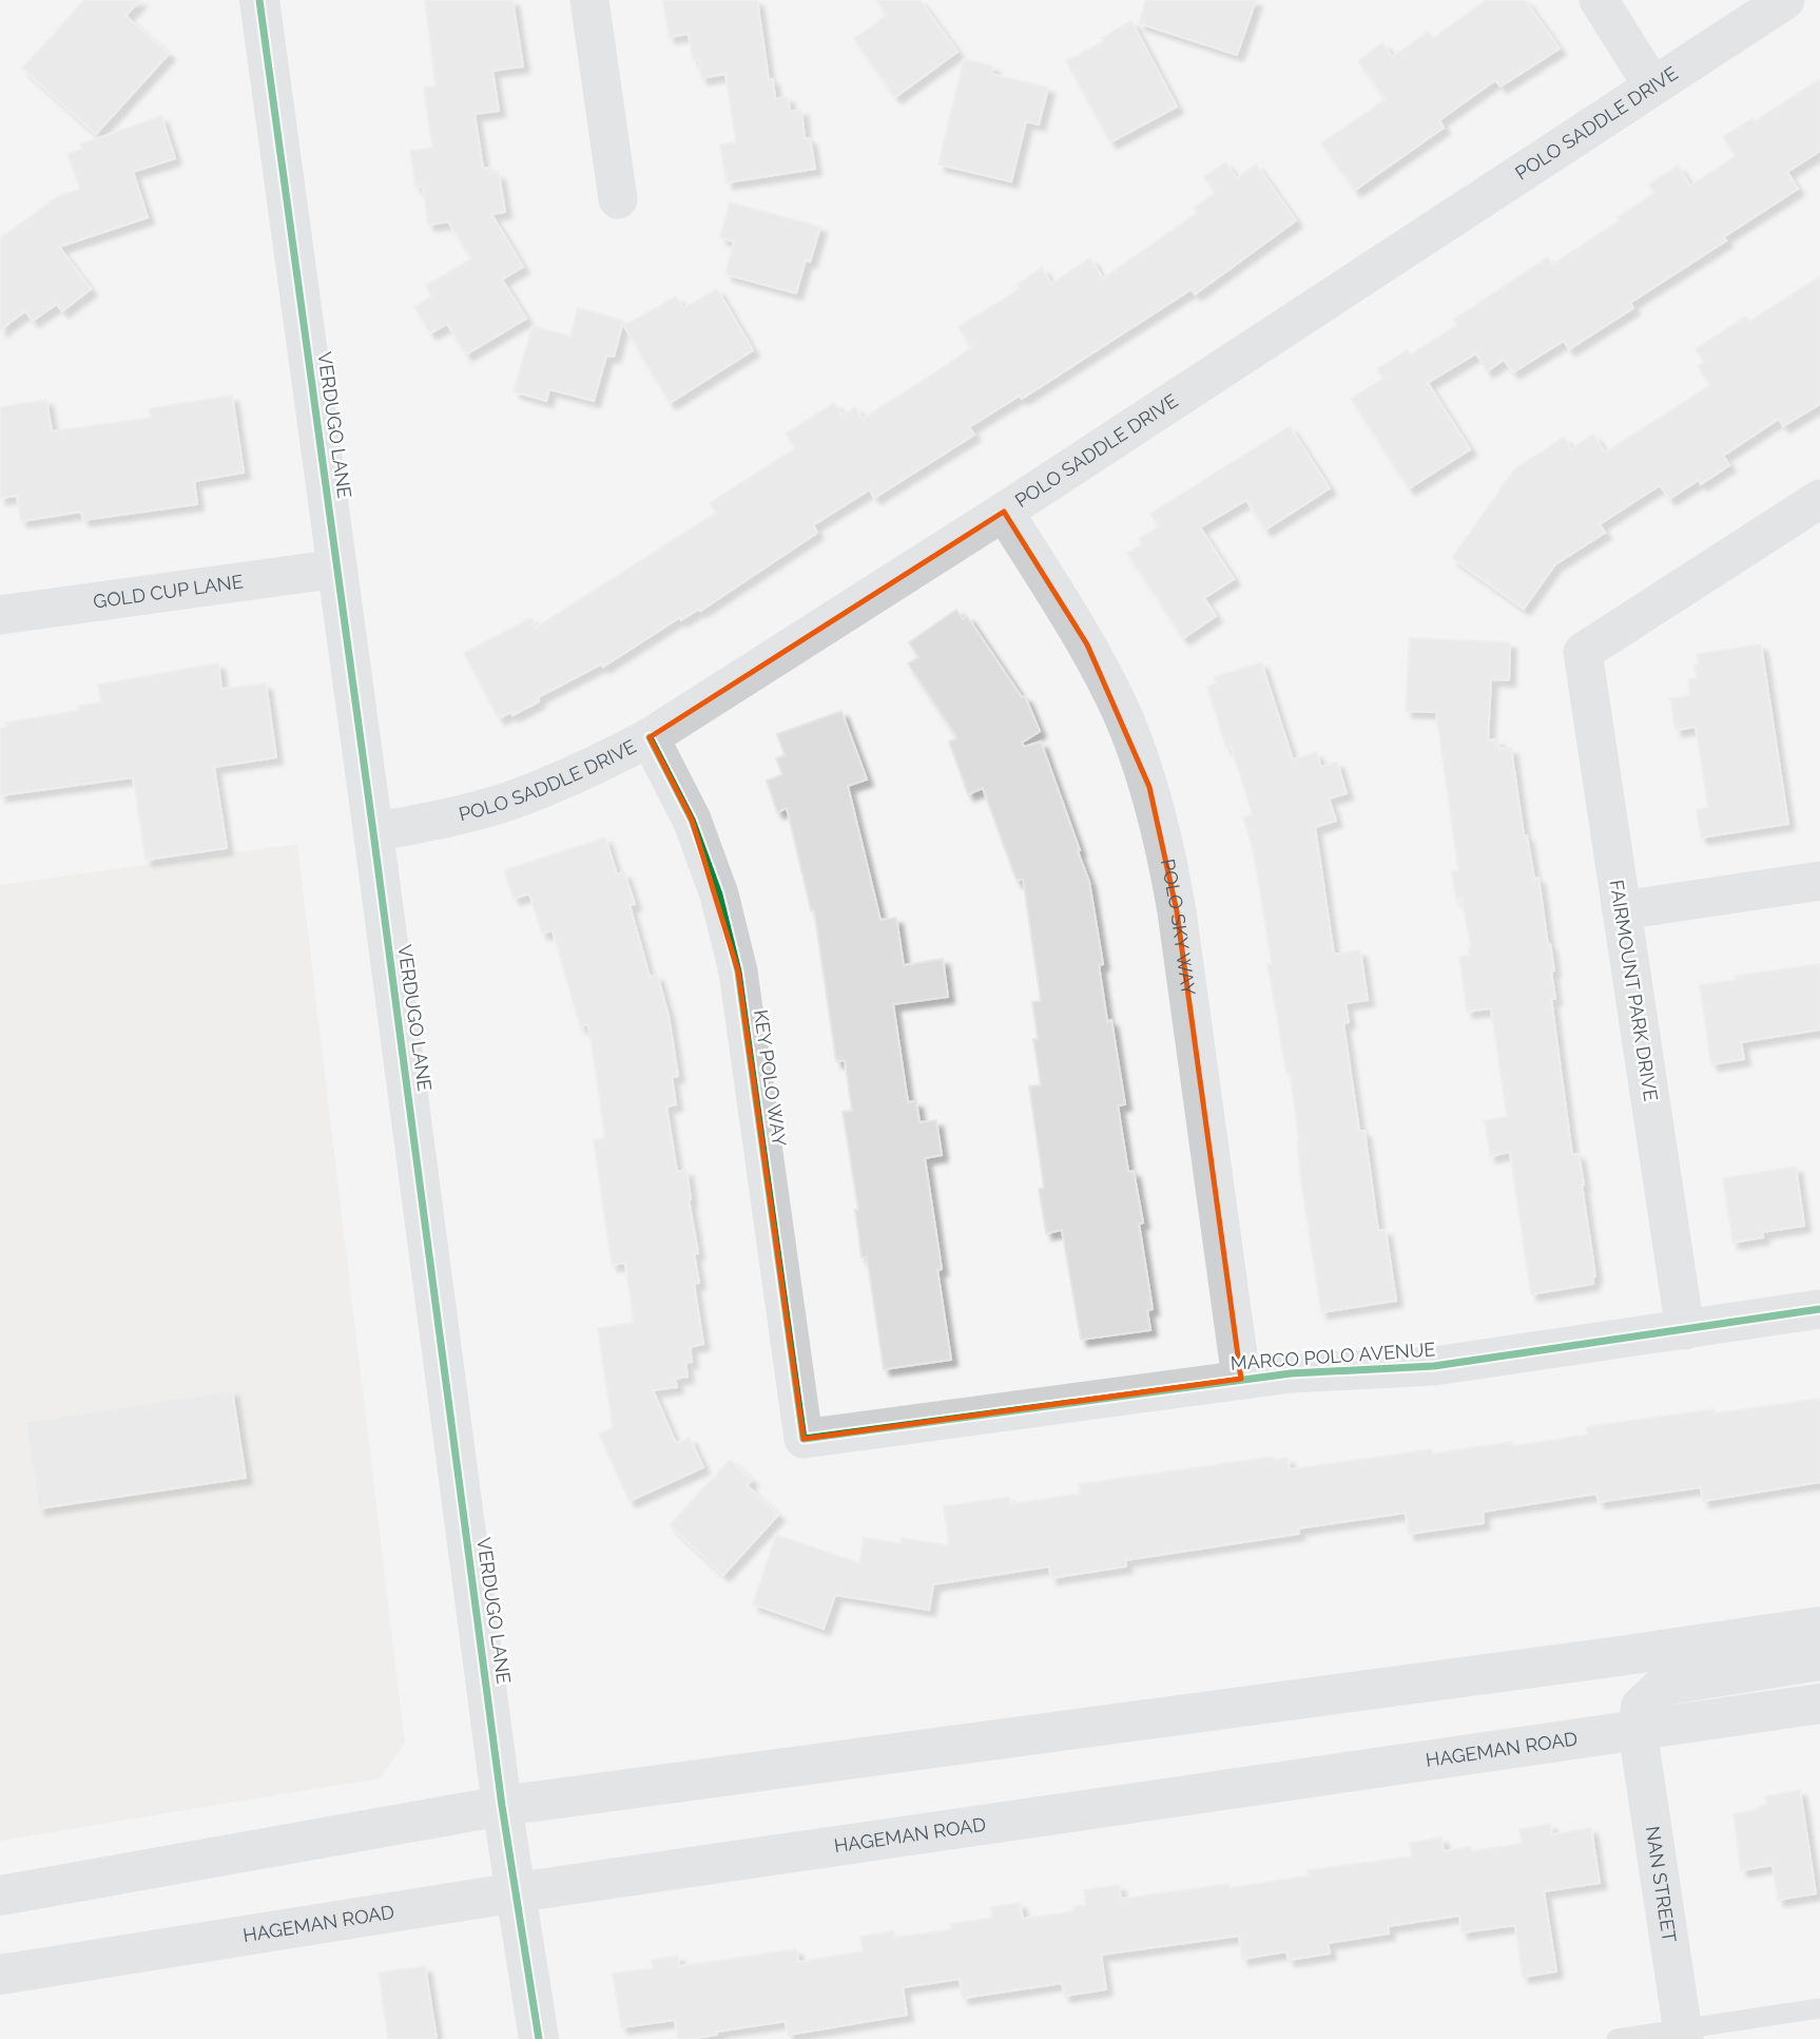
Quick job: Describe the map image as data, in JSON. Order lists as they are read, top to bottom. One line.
{"streets":{"main road":["VERDUGO LANE","HAGEMAN ROAD"],"street":["POLO SADDLE DRIVE","GOLD CUP LANE","POLO SKY WAY","FAIRMOUNT PARK DRIVE","KEY POLO WAY","MARCO POLO AVENUE","NAN STREET"]},"crossings":[["POLO SADDLE DRIVE","VERDUGO LANE"],["POLO SADDLE DRIVE","POLO SKY WAY"],["POLO SADDLE DRIVE","KEY POLO WAY"],["VERDUGO LANE","GOLD CUP LANE"],["VERDUGO LANE","HAGEMAN ROAD"],["POLO SKY WAY","MARCO POLO AVENUE"],["FAIRMOUNT PARK DRIVE","MARCO POLO AVENUE"],["KEY POLO WAY","MARCO POLO AVENUE"],["HAGEMAN ROAD","NAN STREET"]]}
